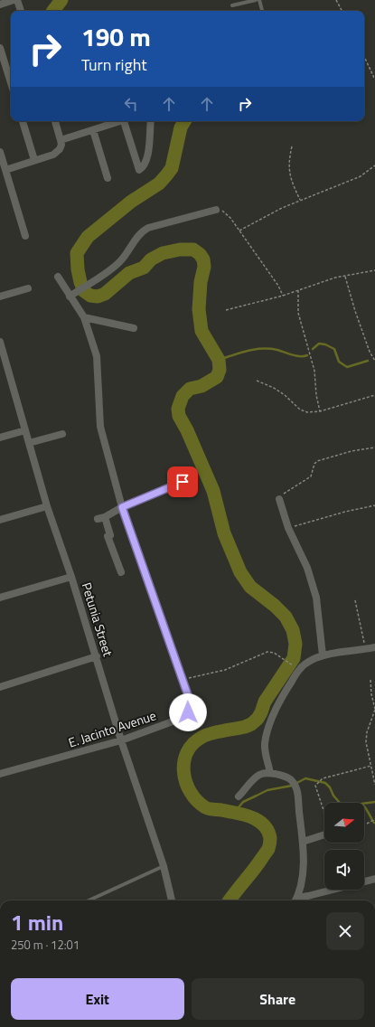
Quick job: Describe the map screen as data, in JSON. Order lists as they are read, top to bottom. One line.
{"streets":{"street":["Petunia Street","E. Jacinto Avenue"]},"crossings":[["Petunia Street","E. Jacinto Avenue"]],"north":"right","page":{"turn":["190 m","Turn right"],"heading":["1 min","250 m · 12:01"],"buttons":["Exit","Share"]}}
